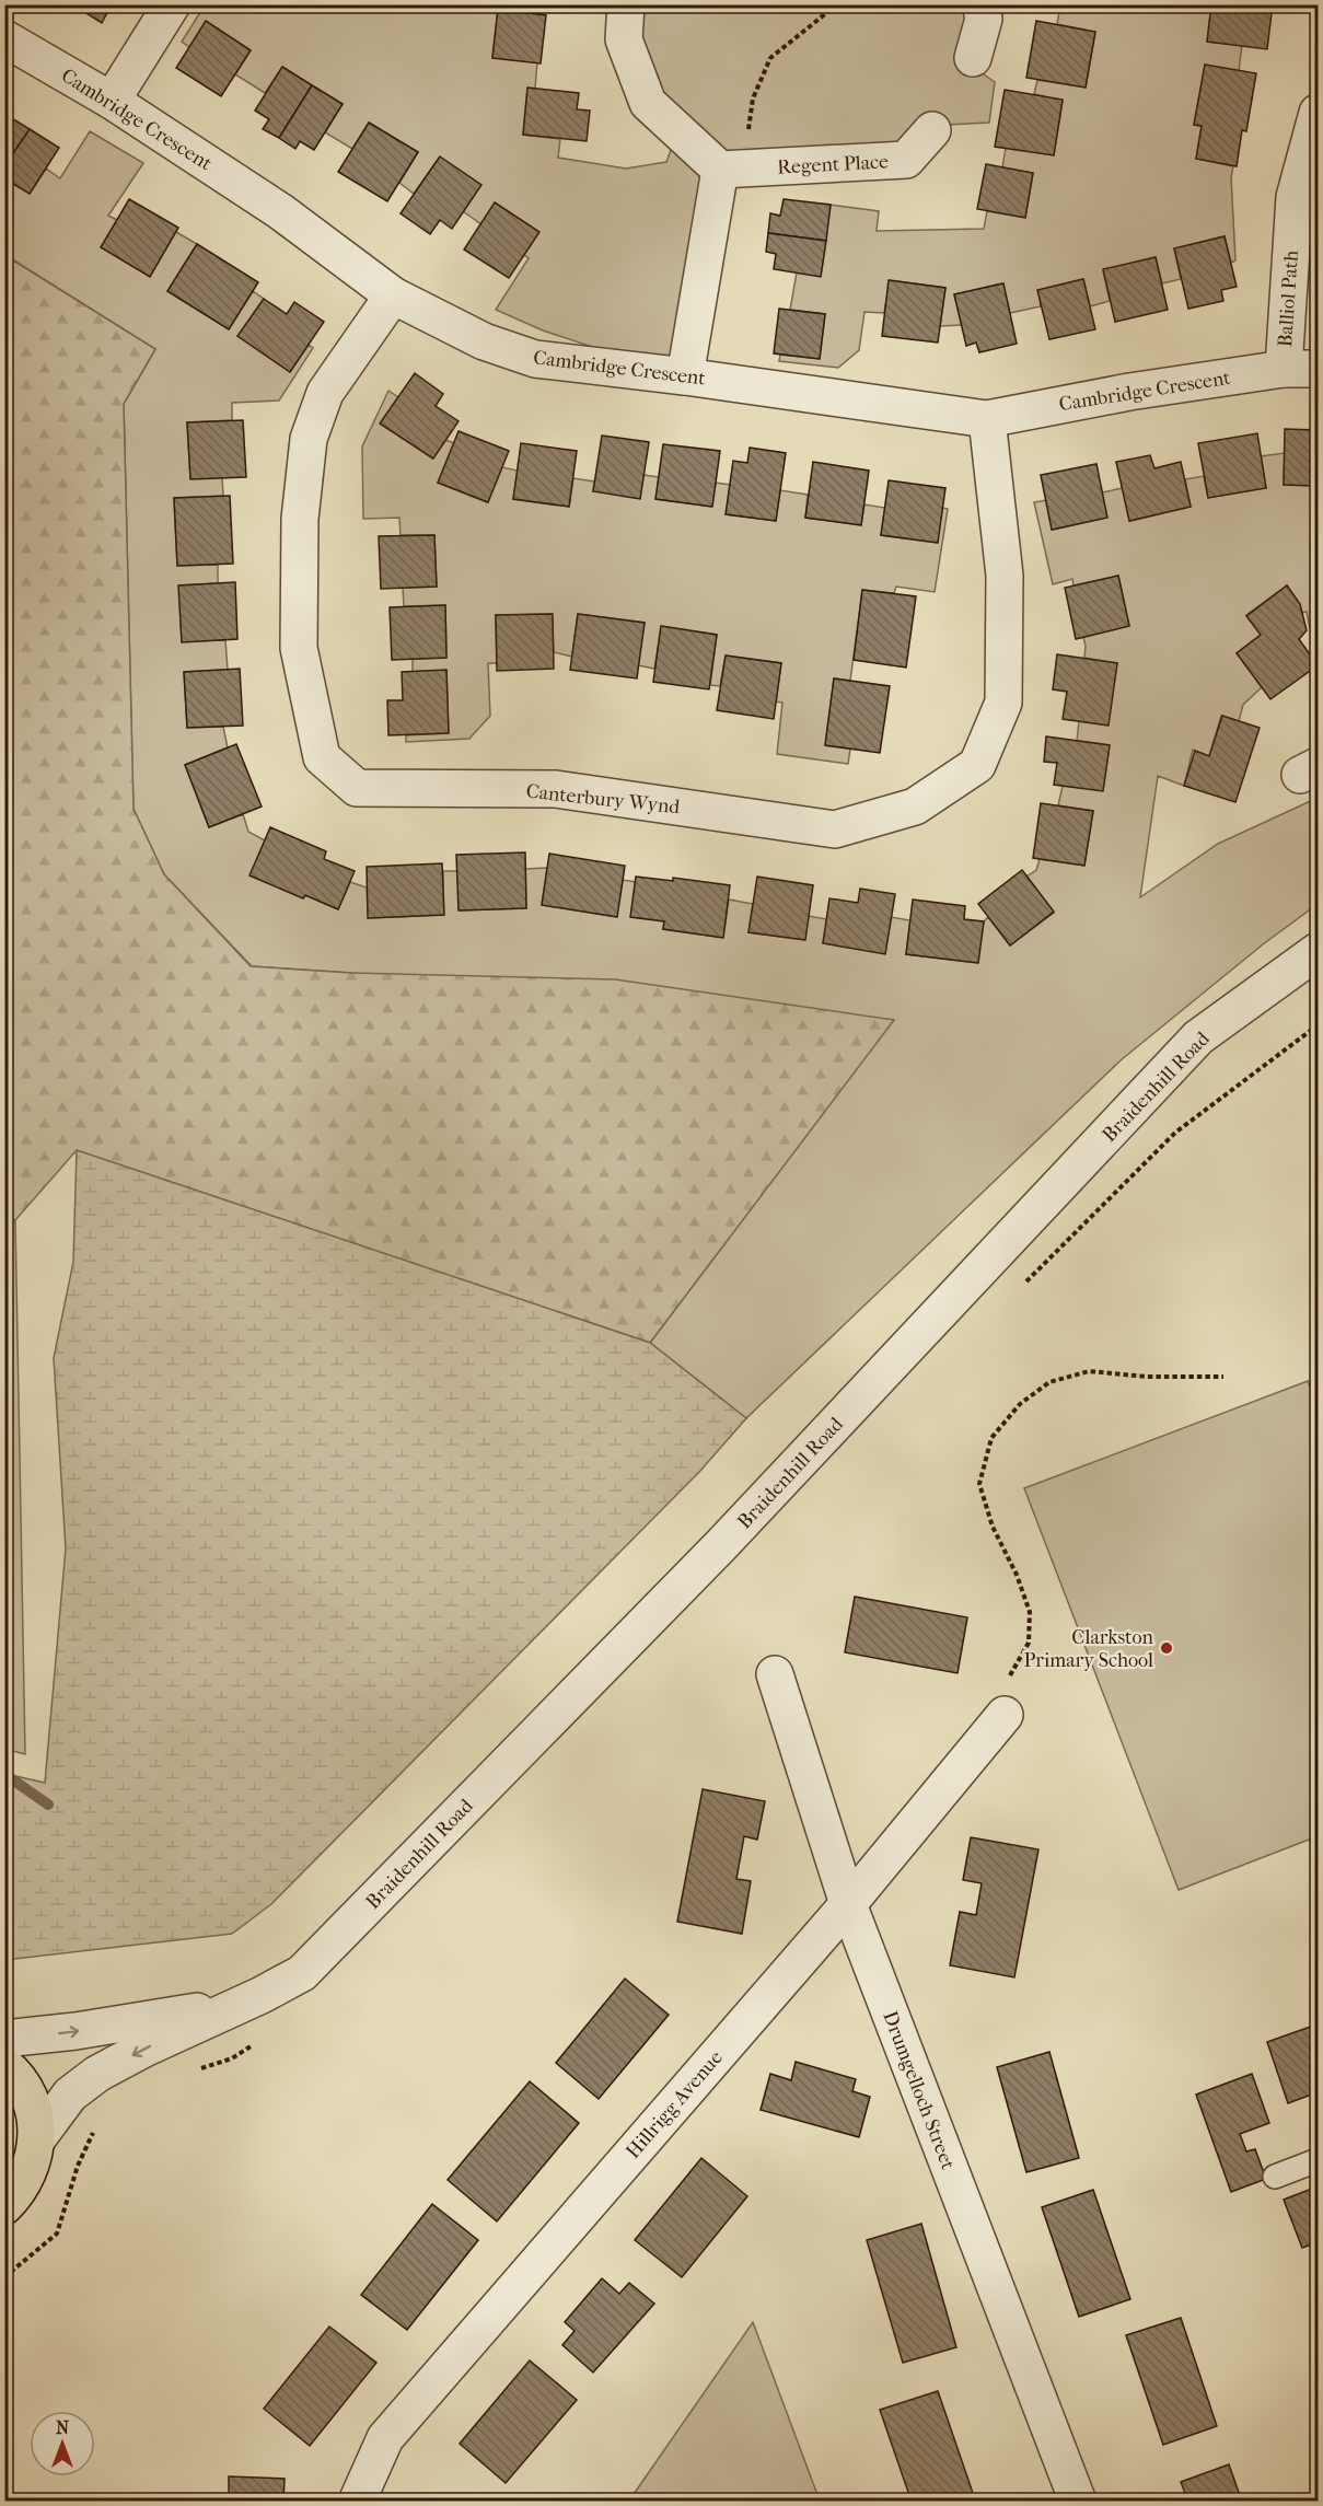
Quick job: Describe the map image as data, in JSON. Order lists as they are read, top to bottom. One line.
{"streets":{"street":["Cambridge Crescent","Regent Place","Balliol Path","Canterbury Wynd","Braidenhill Road","Drumgelloch Street","Hillrigg Avenue"]},"crossings":[["Cambridge Crescent","Balliol Path"],["Cambridge Crescent","Canterbury Wynd"],["Drumgelloch Street","Hillrigg Avenue"]],"places":["Clarkston Primary School"],"north":"top"}
